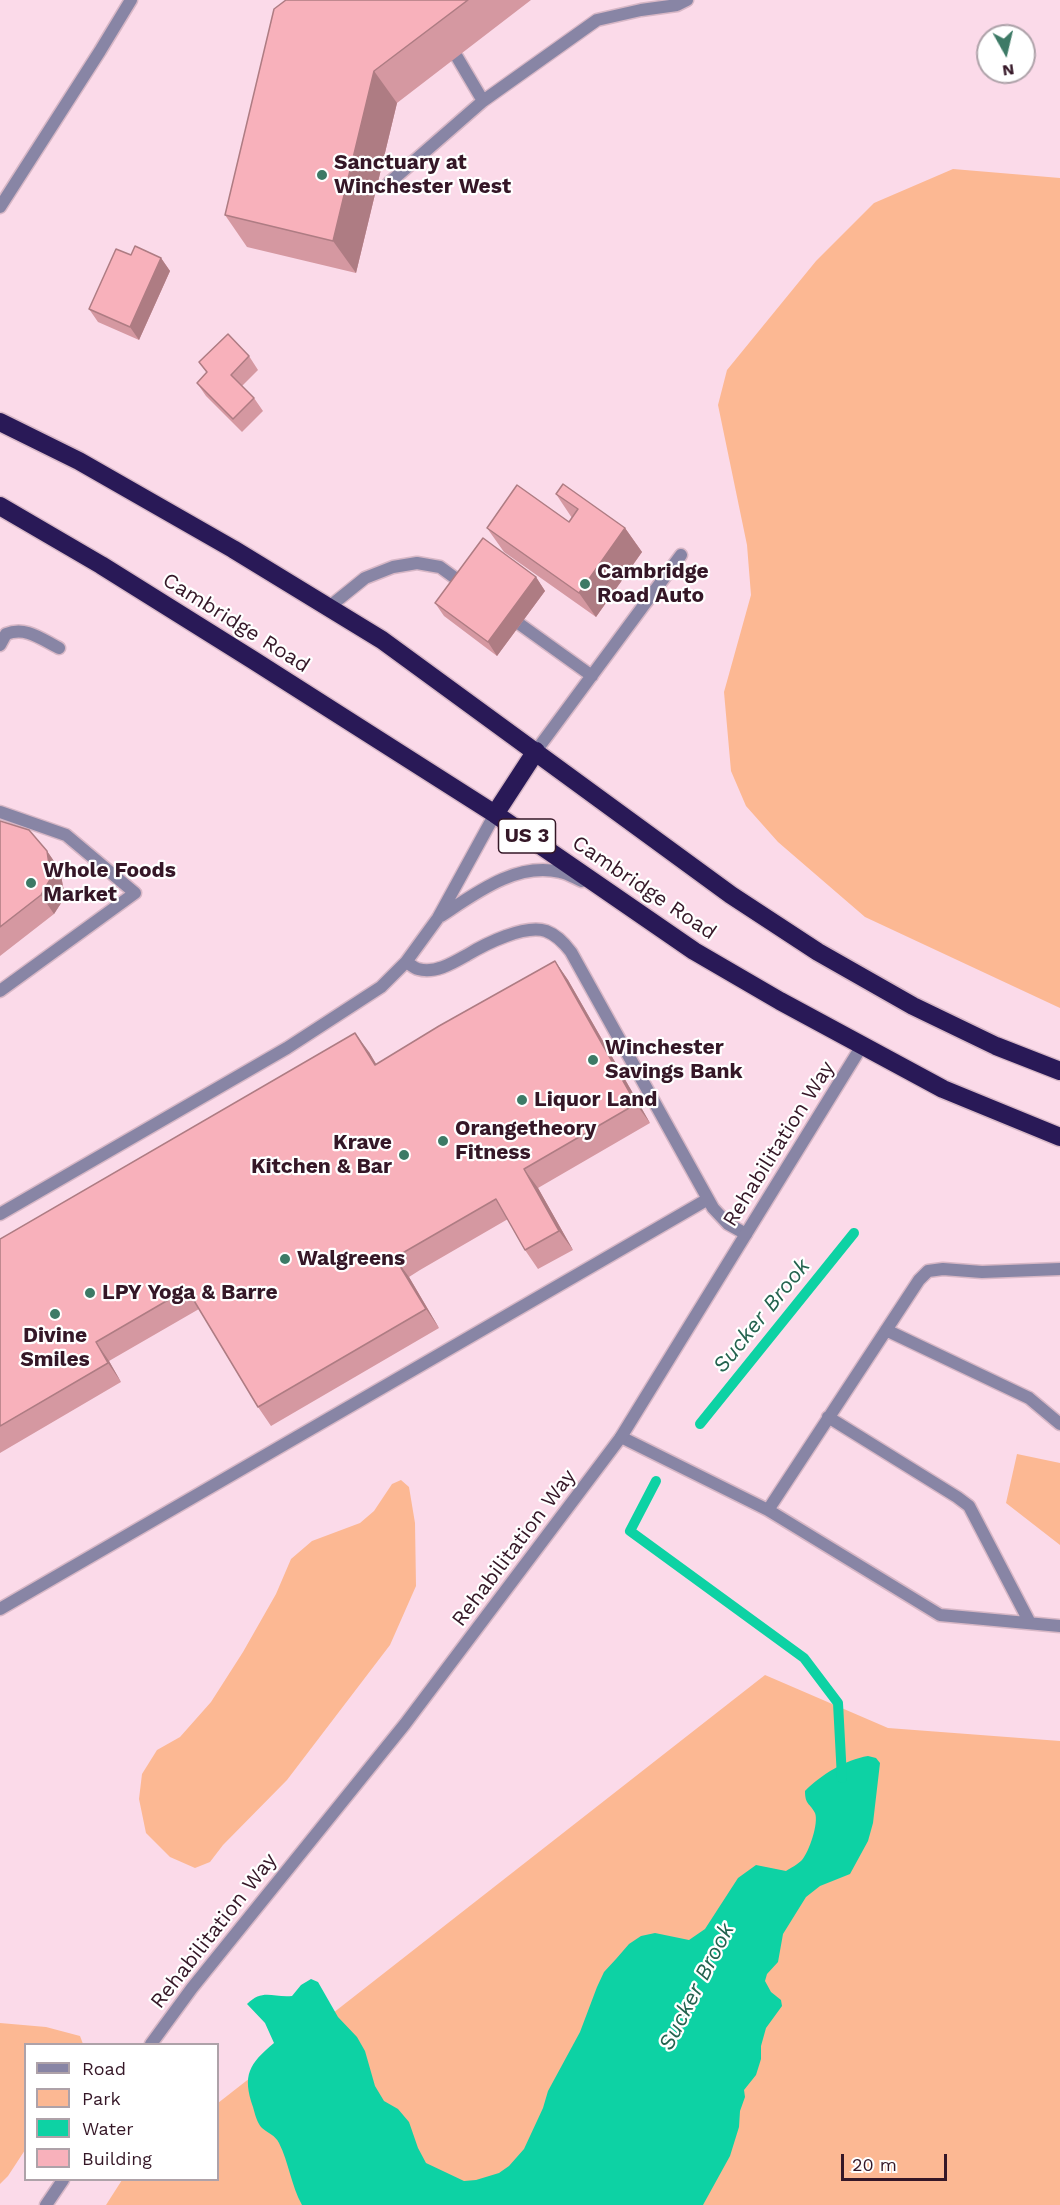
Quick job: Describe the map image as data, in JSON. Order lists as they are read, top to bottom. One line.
{"streets":{"highway":["Cambridge Road","US 3"],"street":["Rehabilitation Way"]},"crossings":[["Cambridge Road","Rehabilitation Way"]],"water":["Sucker Brook"],"places":["Sanctuary at Winchester West","Cambridge Road Auto","Whole Foods Market","Winchester Savings Bank","Liquor Land","Orangetheory Fitness","Krave Kitchen & Bar","Walgreens","LPY Yoga & Barre","Divine Smiles"],"legend":["Road","Park","Water","Building"],"scale_bar":"20 m","north":"bottom"}
